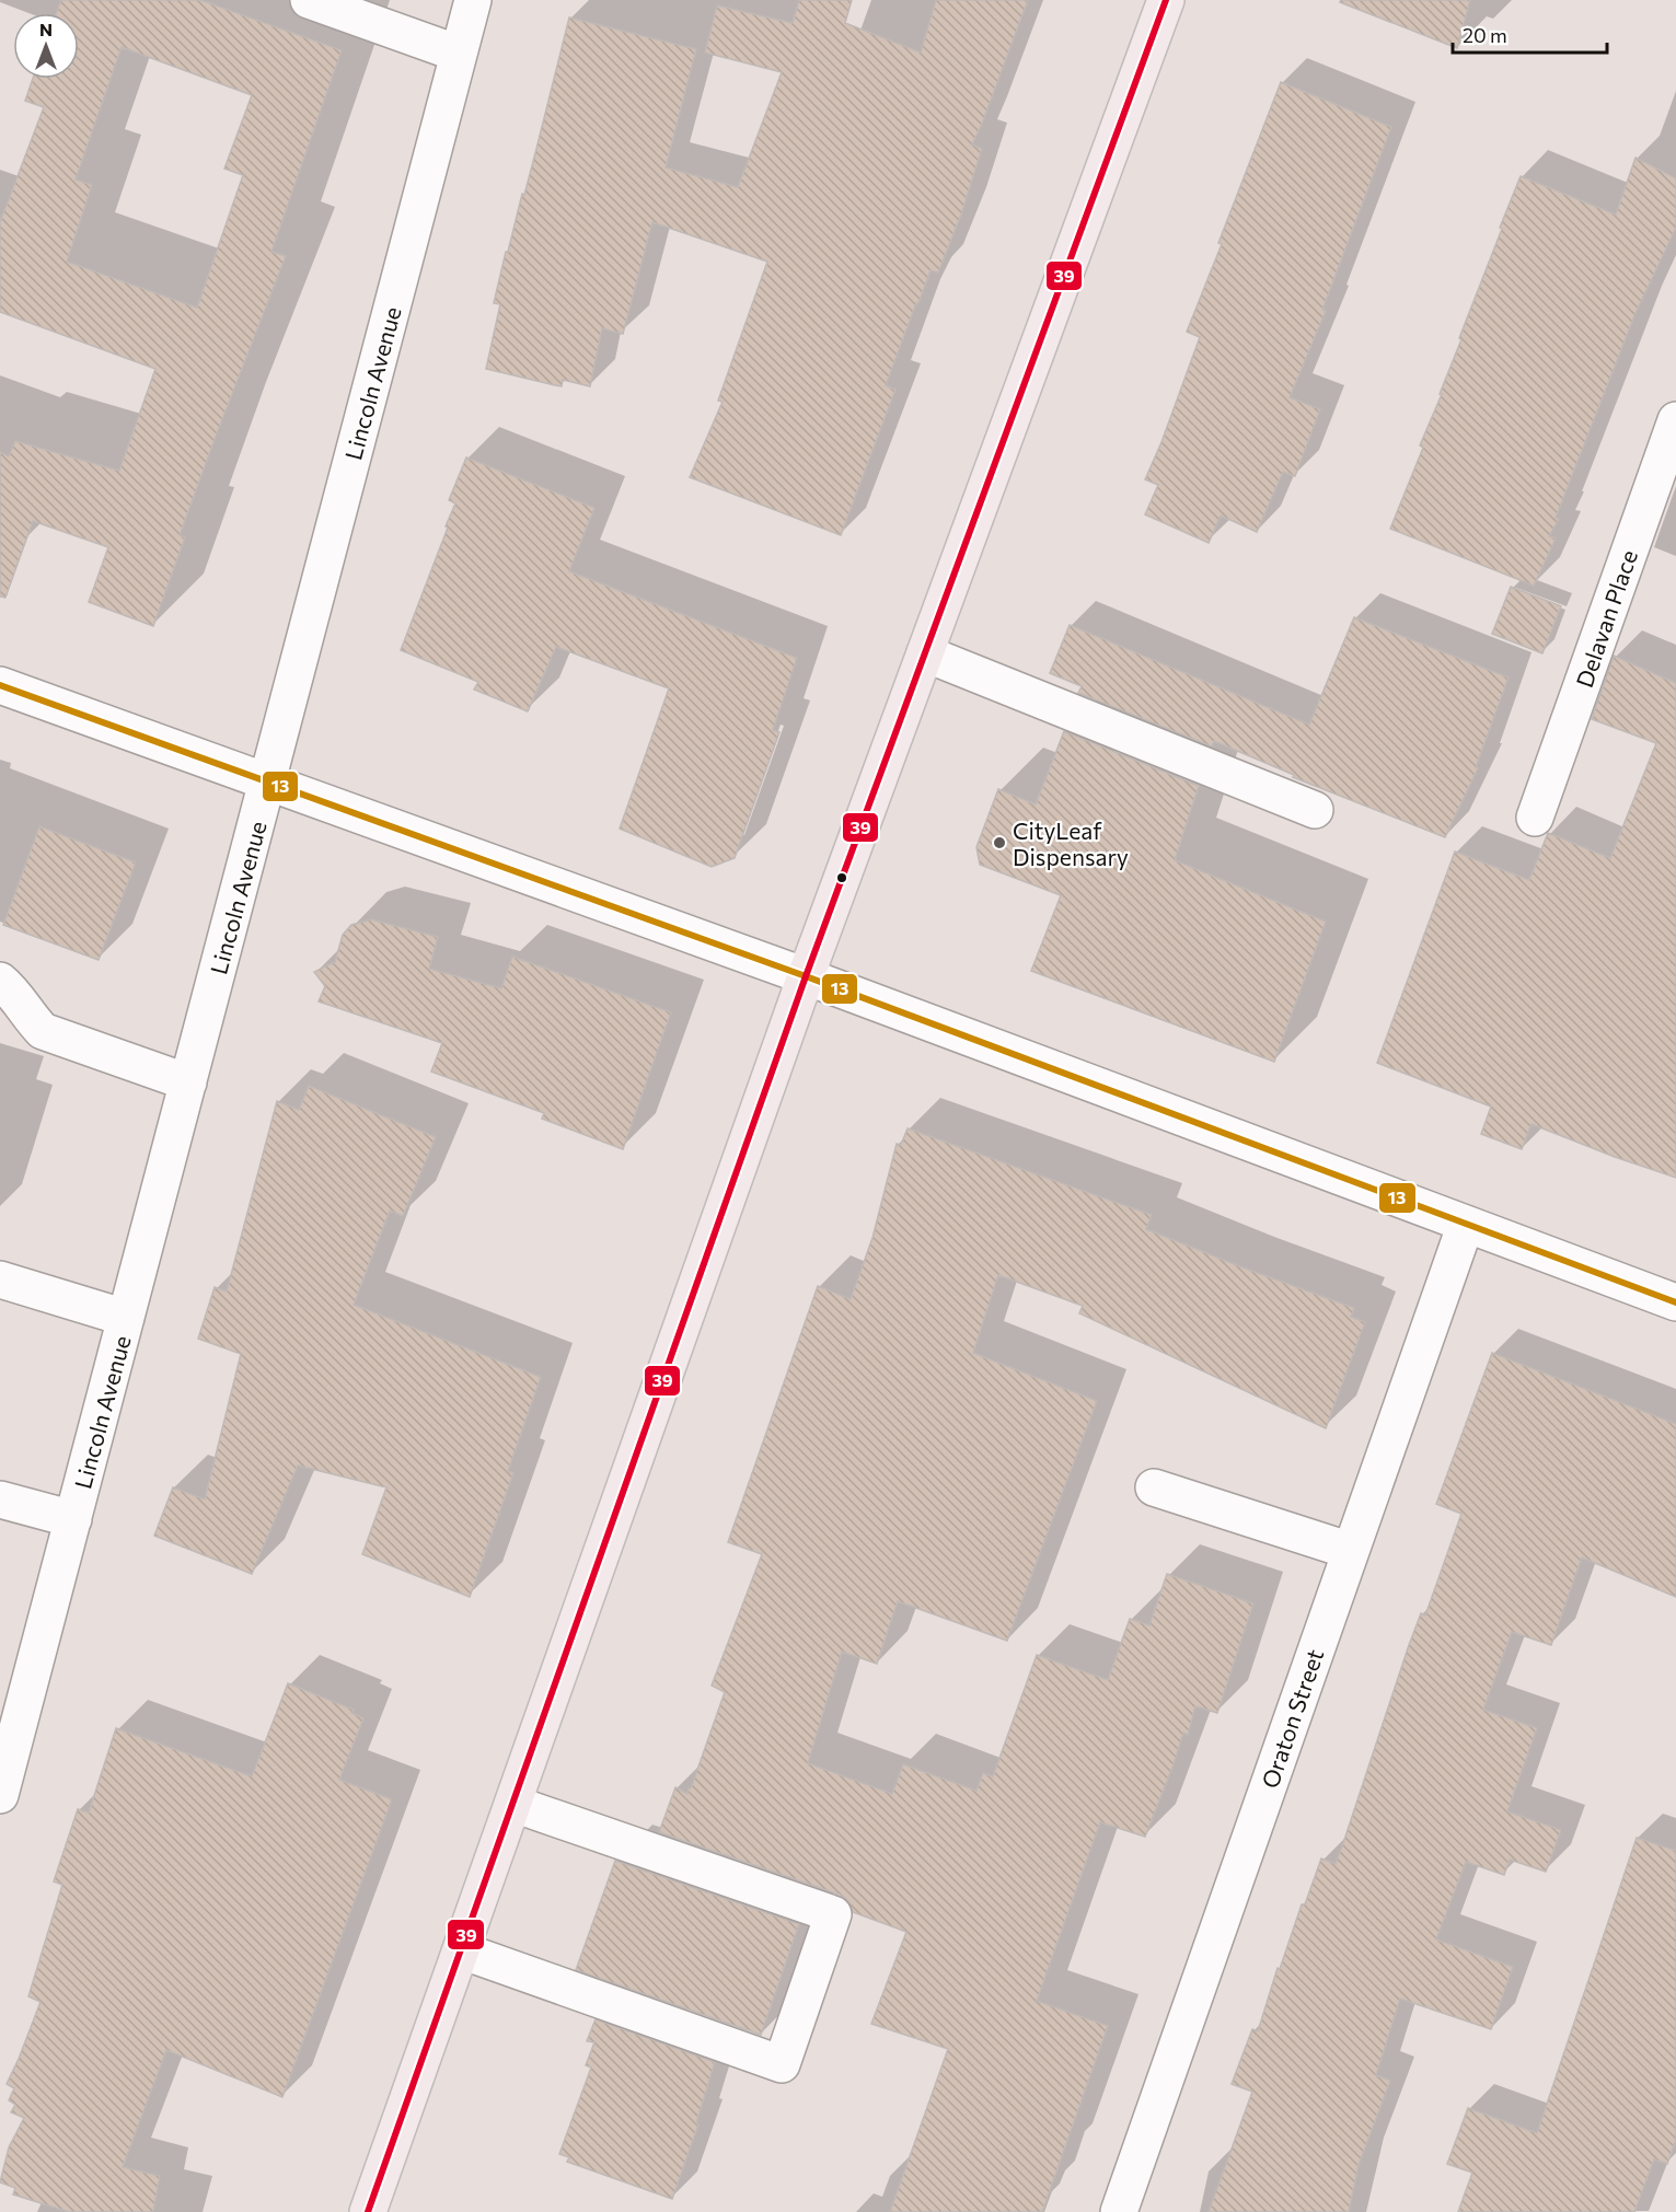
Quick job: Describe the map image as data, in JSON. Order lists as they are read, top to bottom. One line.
{"streets":{"street":["Lincoln Avenue","Delavan Place","Oraton Street"]},"places":["CityLeaf Dispensary"],"lines":["transit line 39","transit line 13"],"scale_bar":"20 m","north":"top"}
